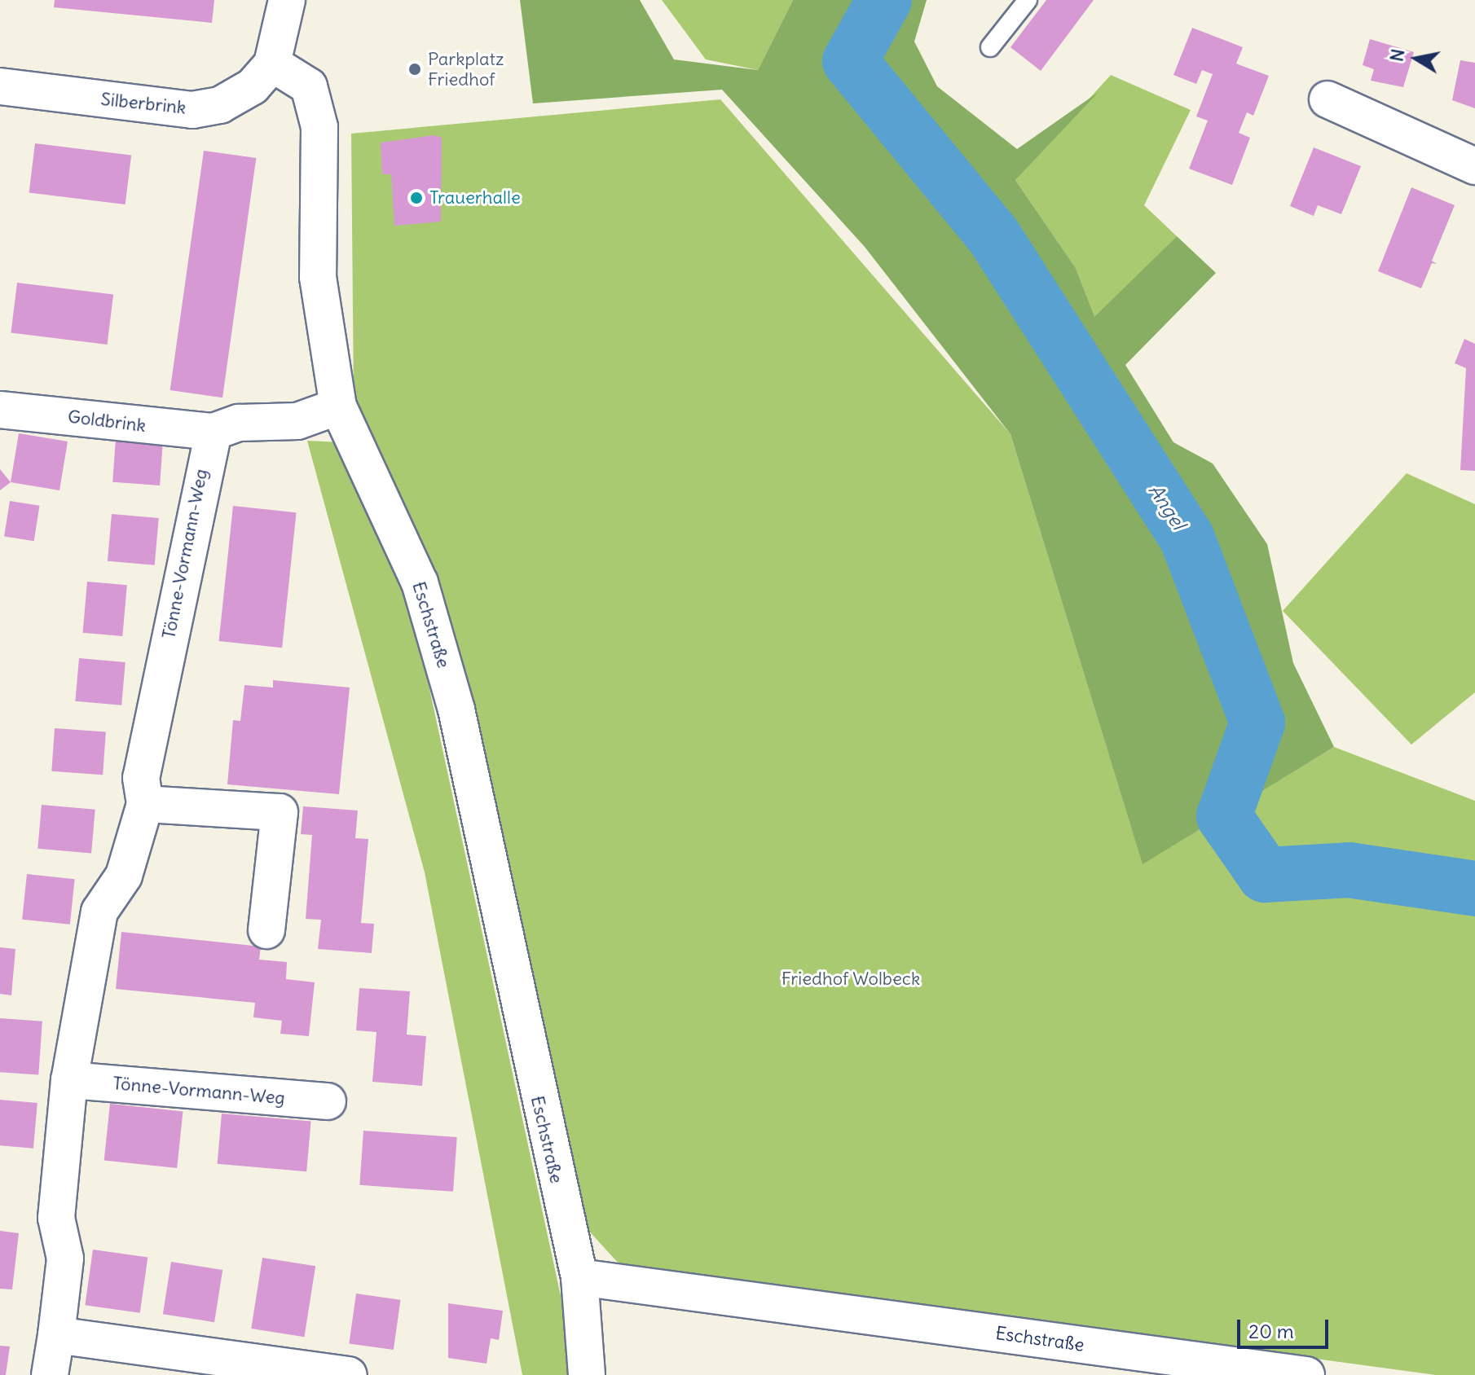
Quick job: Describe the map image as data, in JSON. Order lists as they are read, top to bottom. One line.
{"streets":{"street":["Silberbrink","Goldbrink","Tönne-Vormann-Weg","Eschstraße"]},"crossings":[["Silberbrink","Eschstraße"],["Goldbrink","Tönne-Vormann-Weg"]],"water":["Angel"],"parks":["Friedhof Wolbeck"],"places":["Parkplatz Friedhof","Trauerhalle"],"scale_bar":"20 m","north":"left"}
